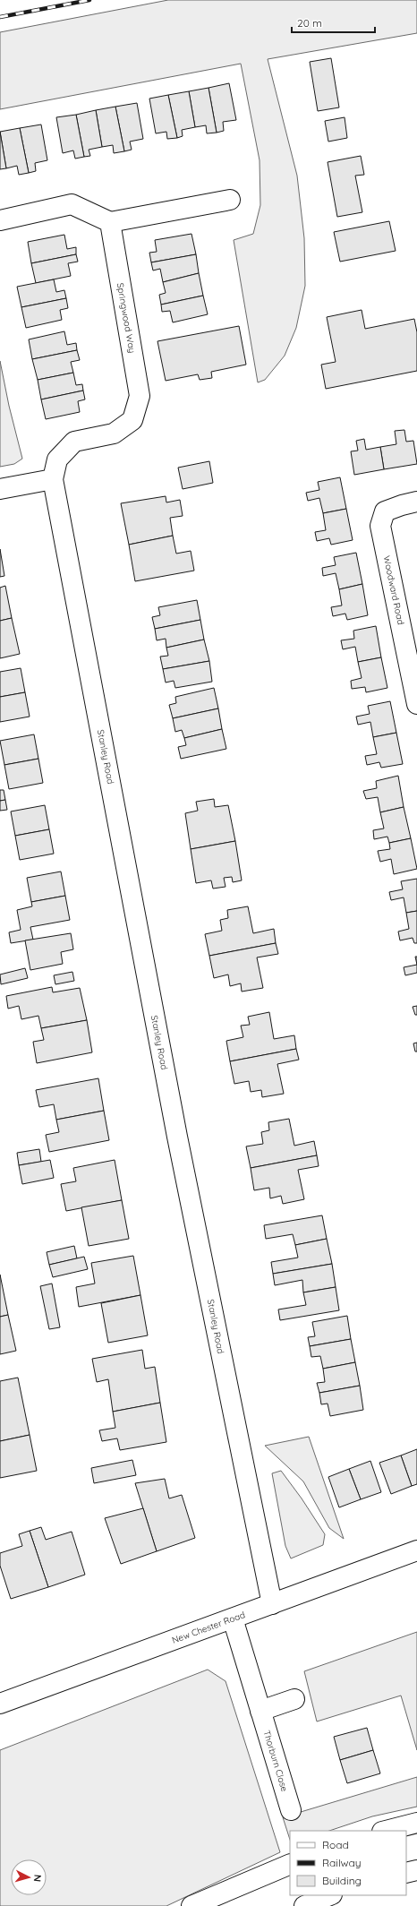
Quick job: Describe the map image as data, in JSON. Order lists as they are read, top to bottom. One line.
{"streets":{"main road":["Springwood Way","Woodward Road","Stanley Road","New Chester Road","Thorburn Close"]},"crossings":[["Springwood Way","Stanley Road"],["Stanley Road","New Chester Road"],["New Chester Road","Thorburn Close"]],"legend":["Road","Railway","Building"],"scale_bar":"20 m","north":"right"}
